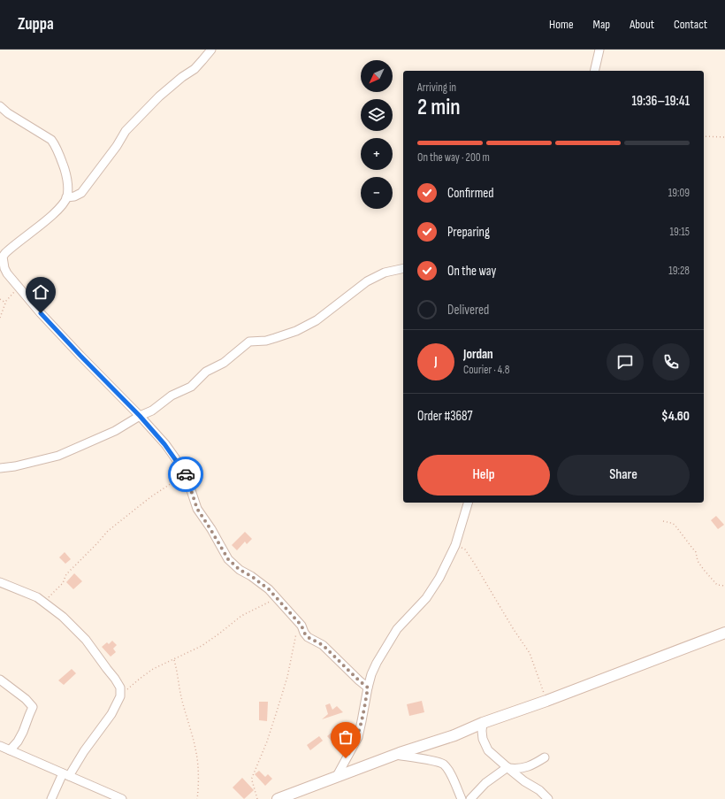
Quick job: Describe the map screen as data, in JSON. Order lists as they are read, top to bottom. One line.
{"north":"bottom left","page":{"header":"Zuppa","nav":["Home","Map","About","Contact"],"map_buttons":["+","−"],"heading":["2 min","Arriving in","19:36–19:41"],"panel":["Jordan","Courier · 4.8","Order #3687","$4.60"],"bar":"On the way · 200 m","list":[["Confirmed","19:09"],["Preparing","19:15"],["On the way","19:28"],"Delivered"],"round":"J","buttons":["Help","Share"]}}
